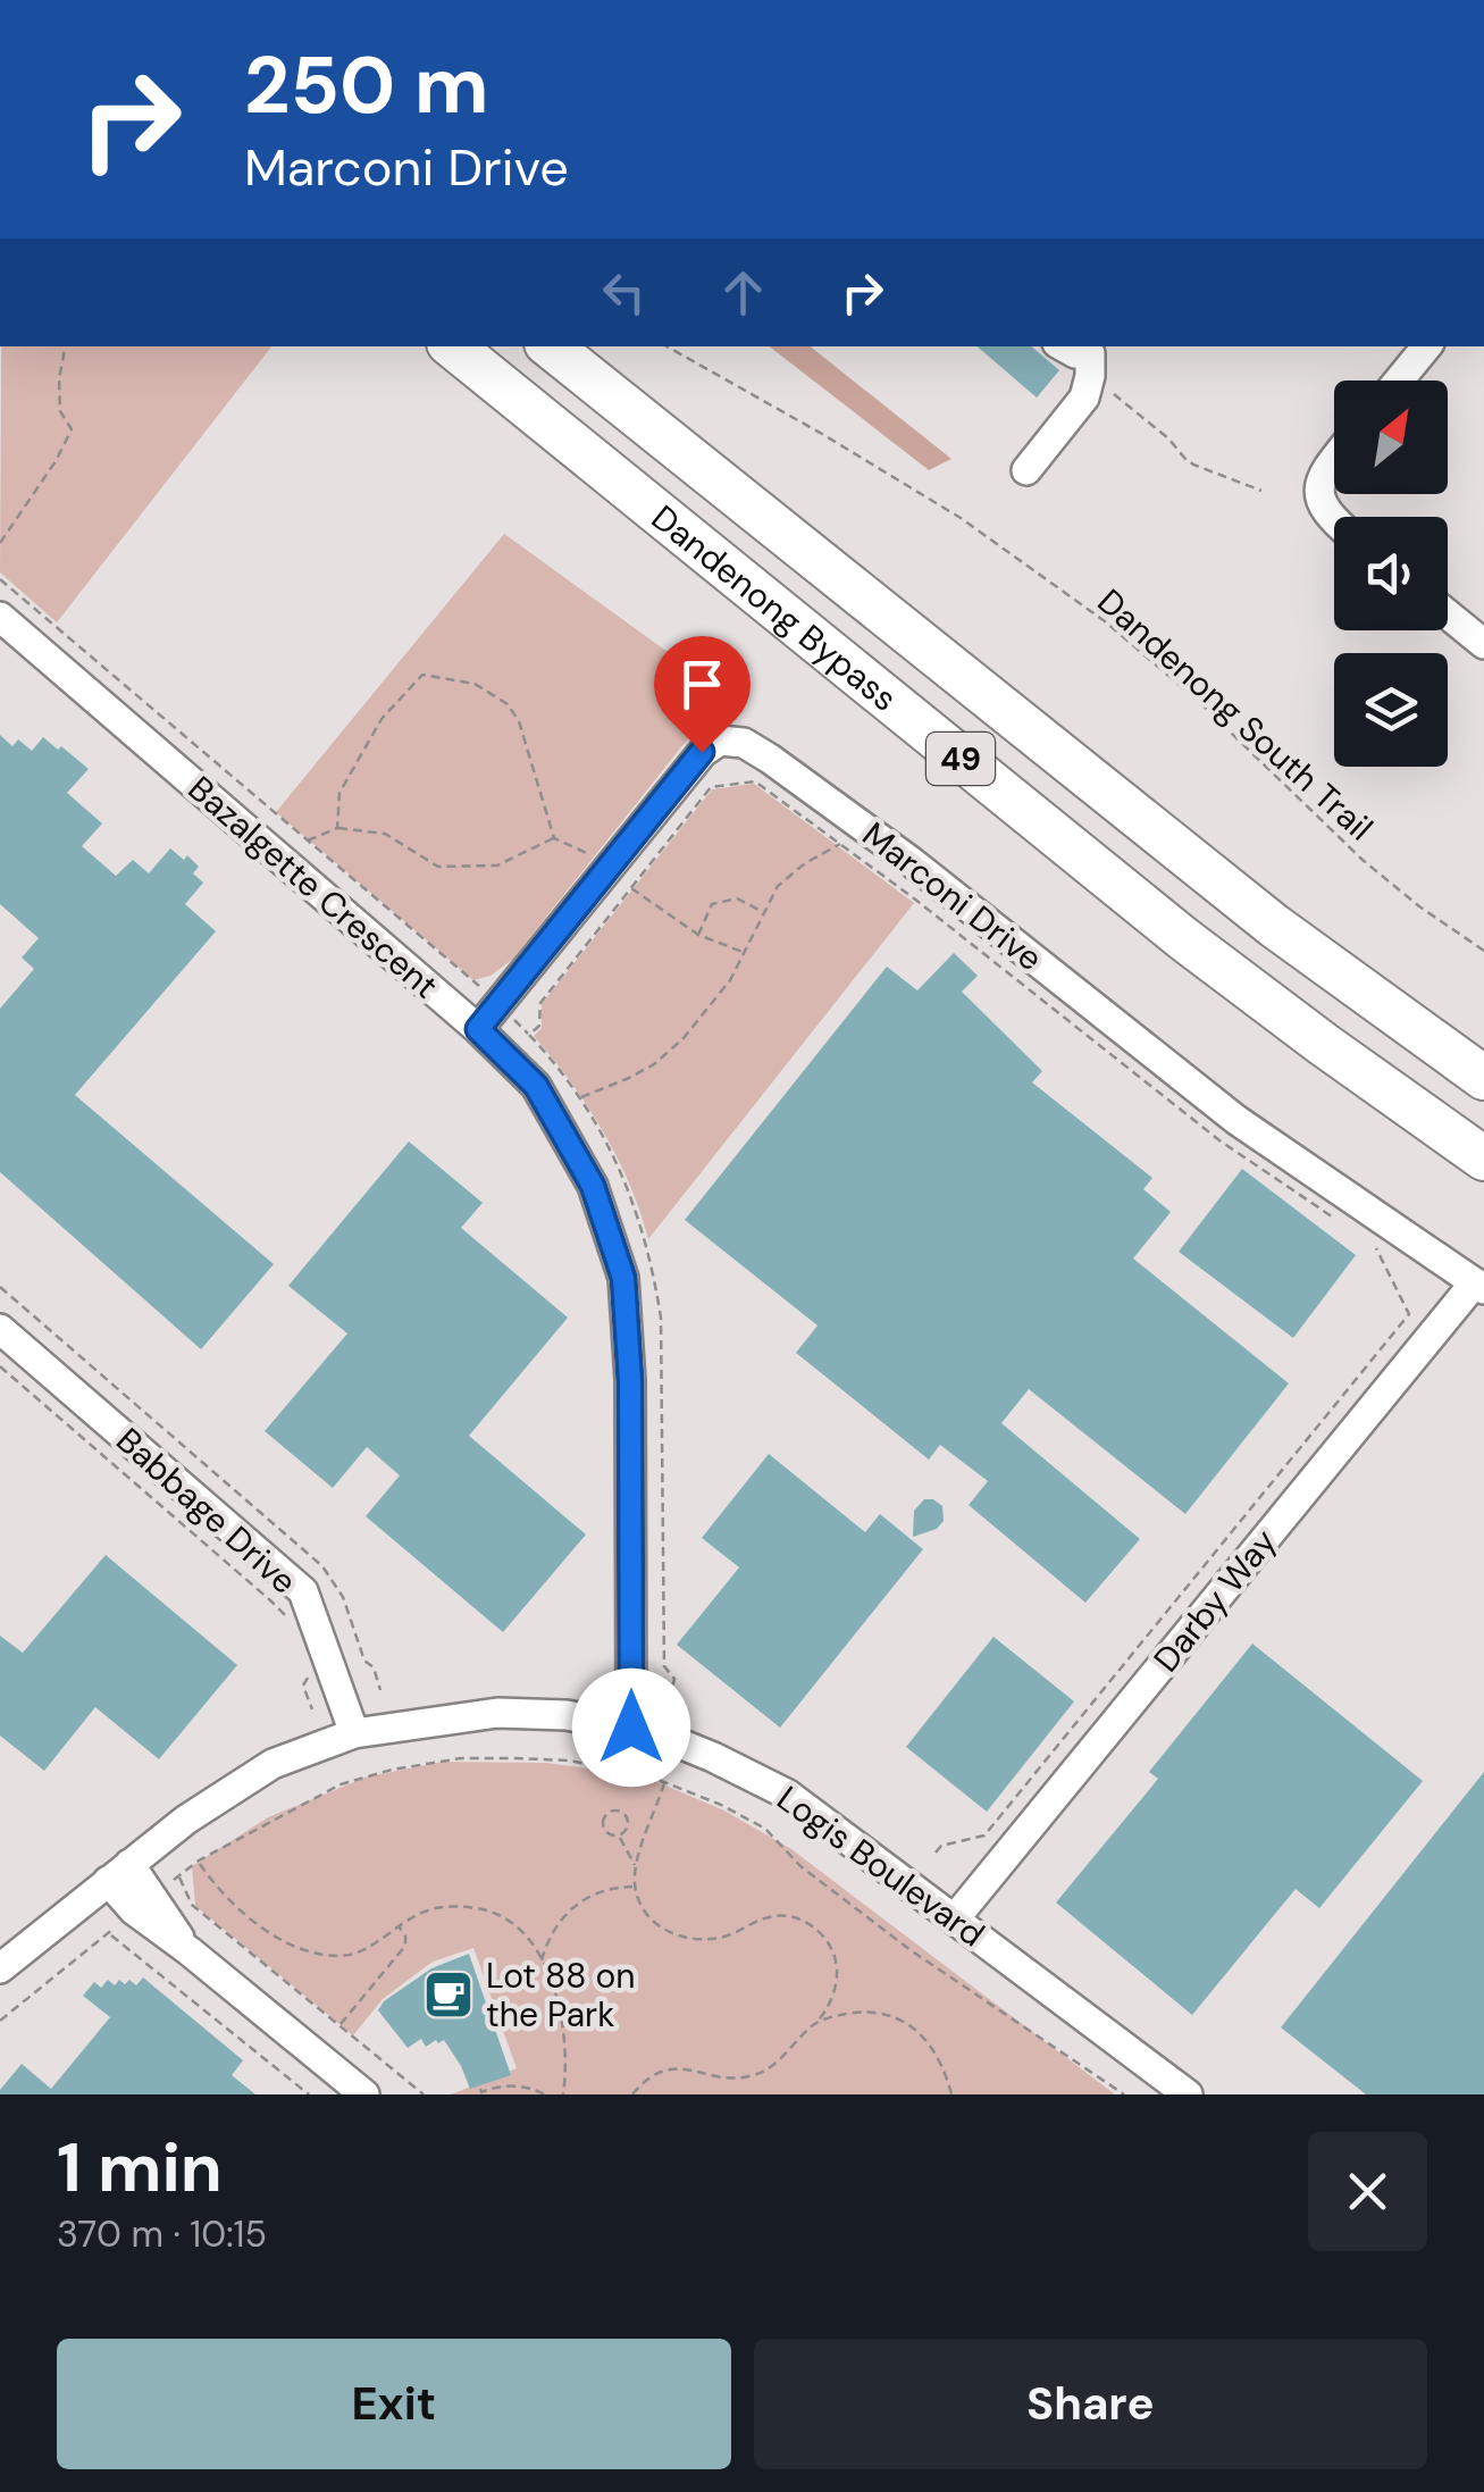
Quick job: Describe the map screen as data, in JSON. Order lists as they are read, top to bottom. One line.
{"streets":{"highway":["Dandenong Bypass","49"],"street":["Bazalgette Crescent","Marconi Drive","Babbage Drive","Darby Way","Logis Boulevard"],"path":["Dandenong South Trail"]},"crossings":[["Bazalgette Crescent","Marconi Drive"],["Bazalgette Crescent","Logis Boulevard"],["Marconi Drive","Darby Way"],["Babbage Drive","Logis Boulevard"],["Darby Way","Logis Boulevard"]],"places":{"cafe":["Lot 88 on the Park"]},"north":"top right","page":{"turn":["250 m","Marconi Drive"],"heading":["1 min","370 m · 10:15"],"buttons":["Exit","Share"]}}
